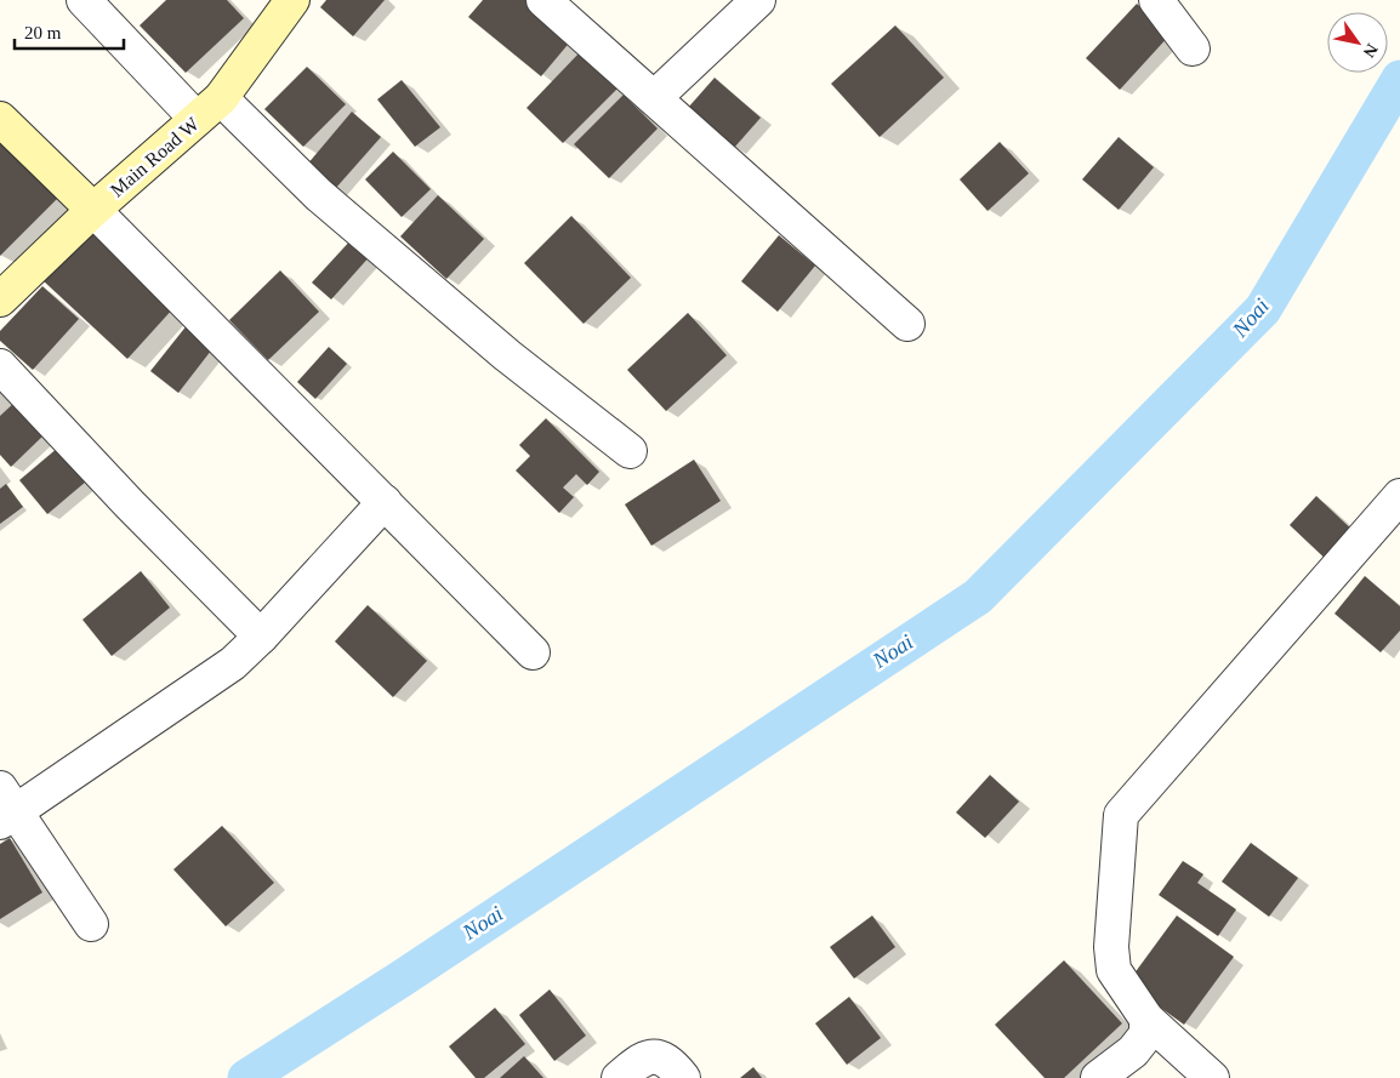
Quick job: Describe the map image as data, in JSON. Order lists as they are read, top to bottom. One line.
{"streets":{"street":["Main Road W"]},"water":["Noai"],"scale_bar":"20 m","north":"bottom right"}
